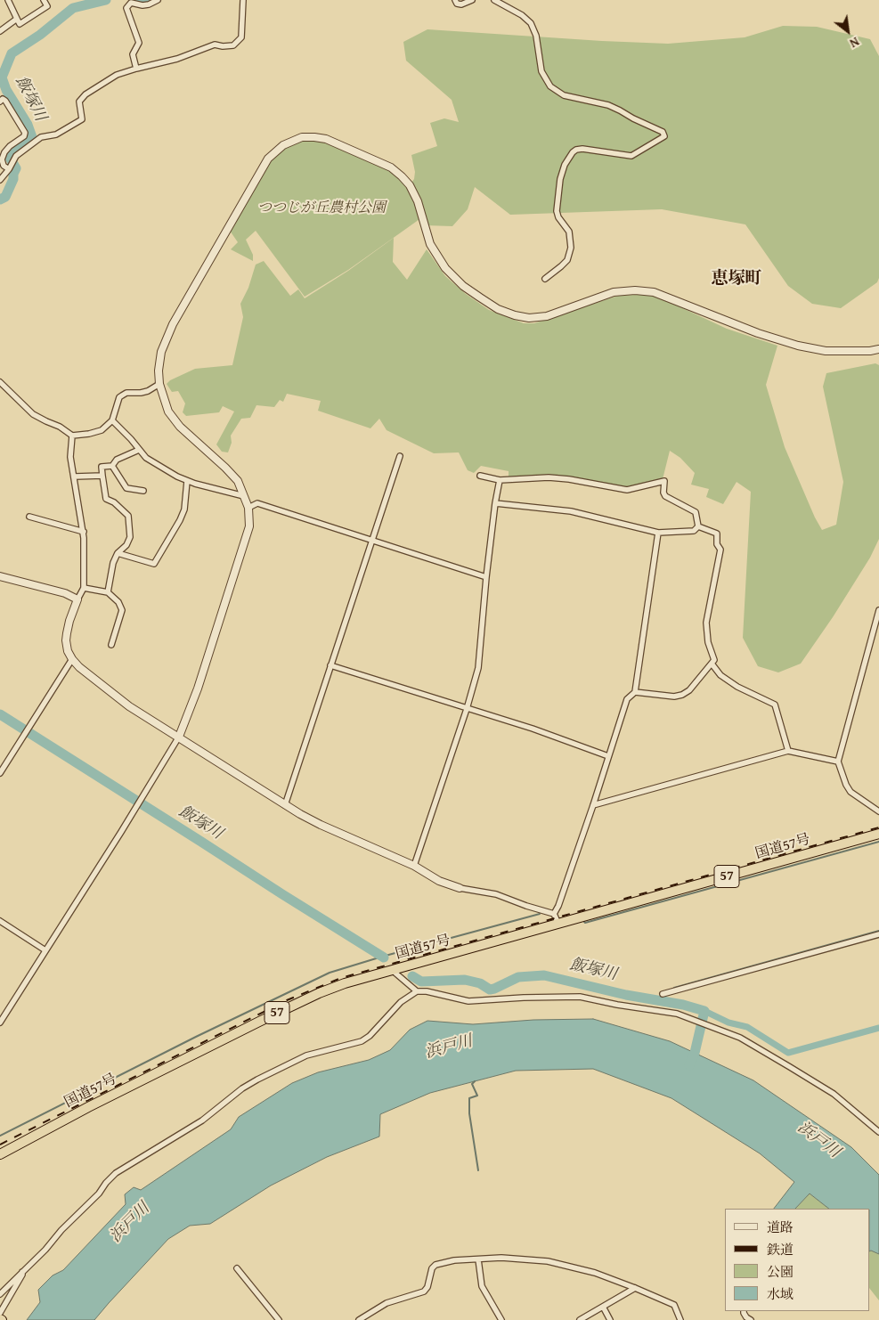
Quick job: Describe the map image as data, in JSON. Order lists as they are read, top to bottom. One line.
{"streets":{"highway":["国道57号","57"]},"districts":["恵塚町"],"water":["飯塚川","浜戸川"],"parks":["つつじが丘農村公園"],"legend":["道路","鉄道","公園","水域"],"north":"bottom right"}
